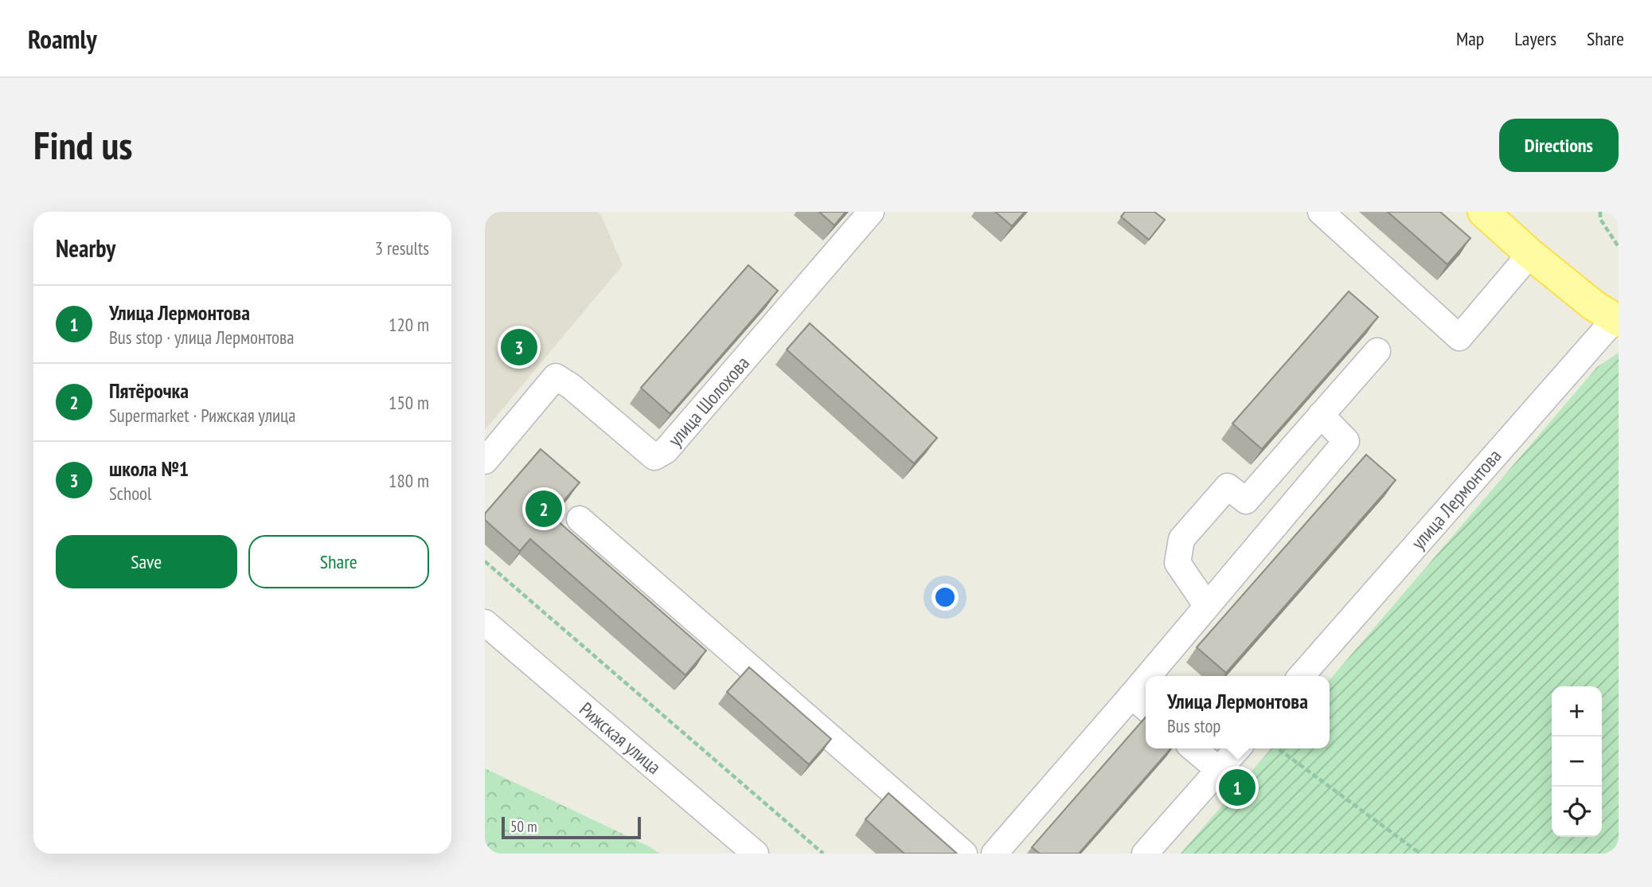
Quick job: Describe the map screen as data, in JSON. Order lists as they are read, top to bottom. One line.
{"streets":{"street":["улица Шолохова","улица Лермонтова","Рижская улица"]},"scale_bar":"50 m","page":{"header":"Roamly","nav":["Map","Layers","Share"],"buttons":["Directions",["Save","Share"]],"title":"Find us","heading":["Nearby","3 results"],"list":[{"mark":"1","name":"Улица Лермонтова","note":"Bus stop · улица Лермонтова","value":"120 m"},{"mark":"2","name":"Пятёрочка","note":"Supermarket · Рижская улица","value":"150 m"},{"mark":"3","name":"школа №1","note":"School","value":"180 m"}],"pins":["3","2","1"],"popup":["Улица Лермонтова","Bus stop"],"map_buttons":["+","−"],"scale":"50 m"}}
